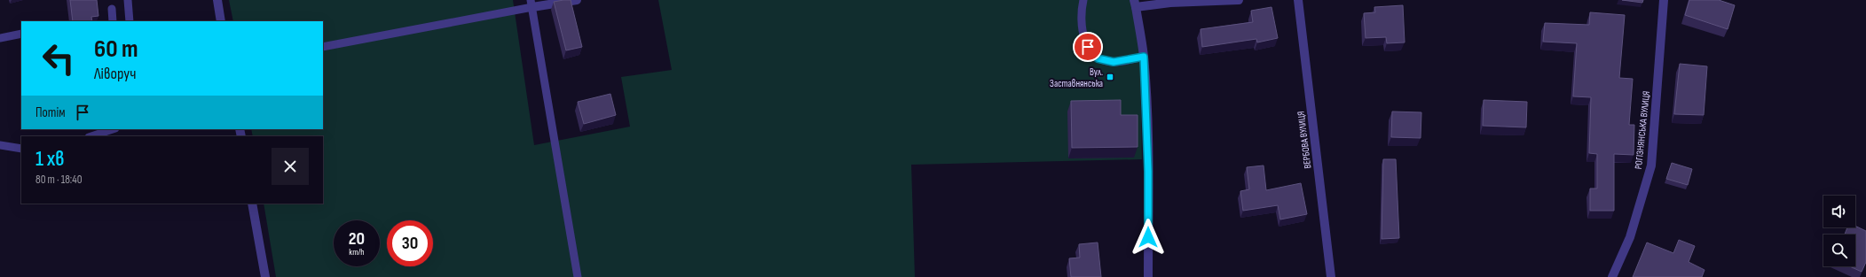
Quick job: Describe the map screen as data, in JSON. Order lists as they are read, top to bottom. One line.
{"streets":{"street":["РОГІЗНЯНСЬКА ВУЛИЦЯ","ВЕРБОВА ВУЛИЦЯ"]},"places":{"transit":["Вул. Заставнянська"]},"page":{"turn":["60 m","Ліворуч"],"then":"Потім","heading":["1 хв","80 m · 18:40"],"speed":"20 km/h","limit":"30"}}
